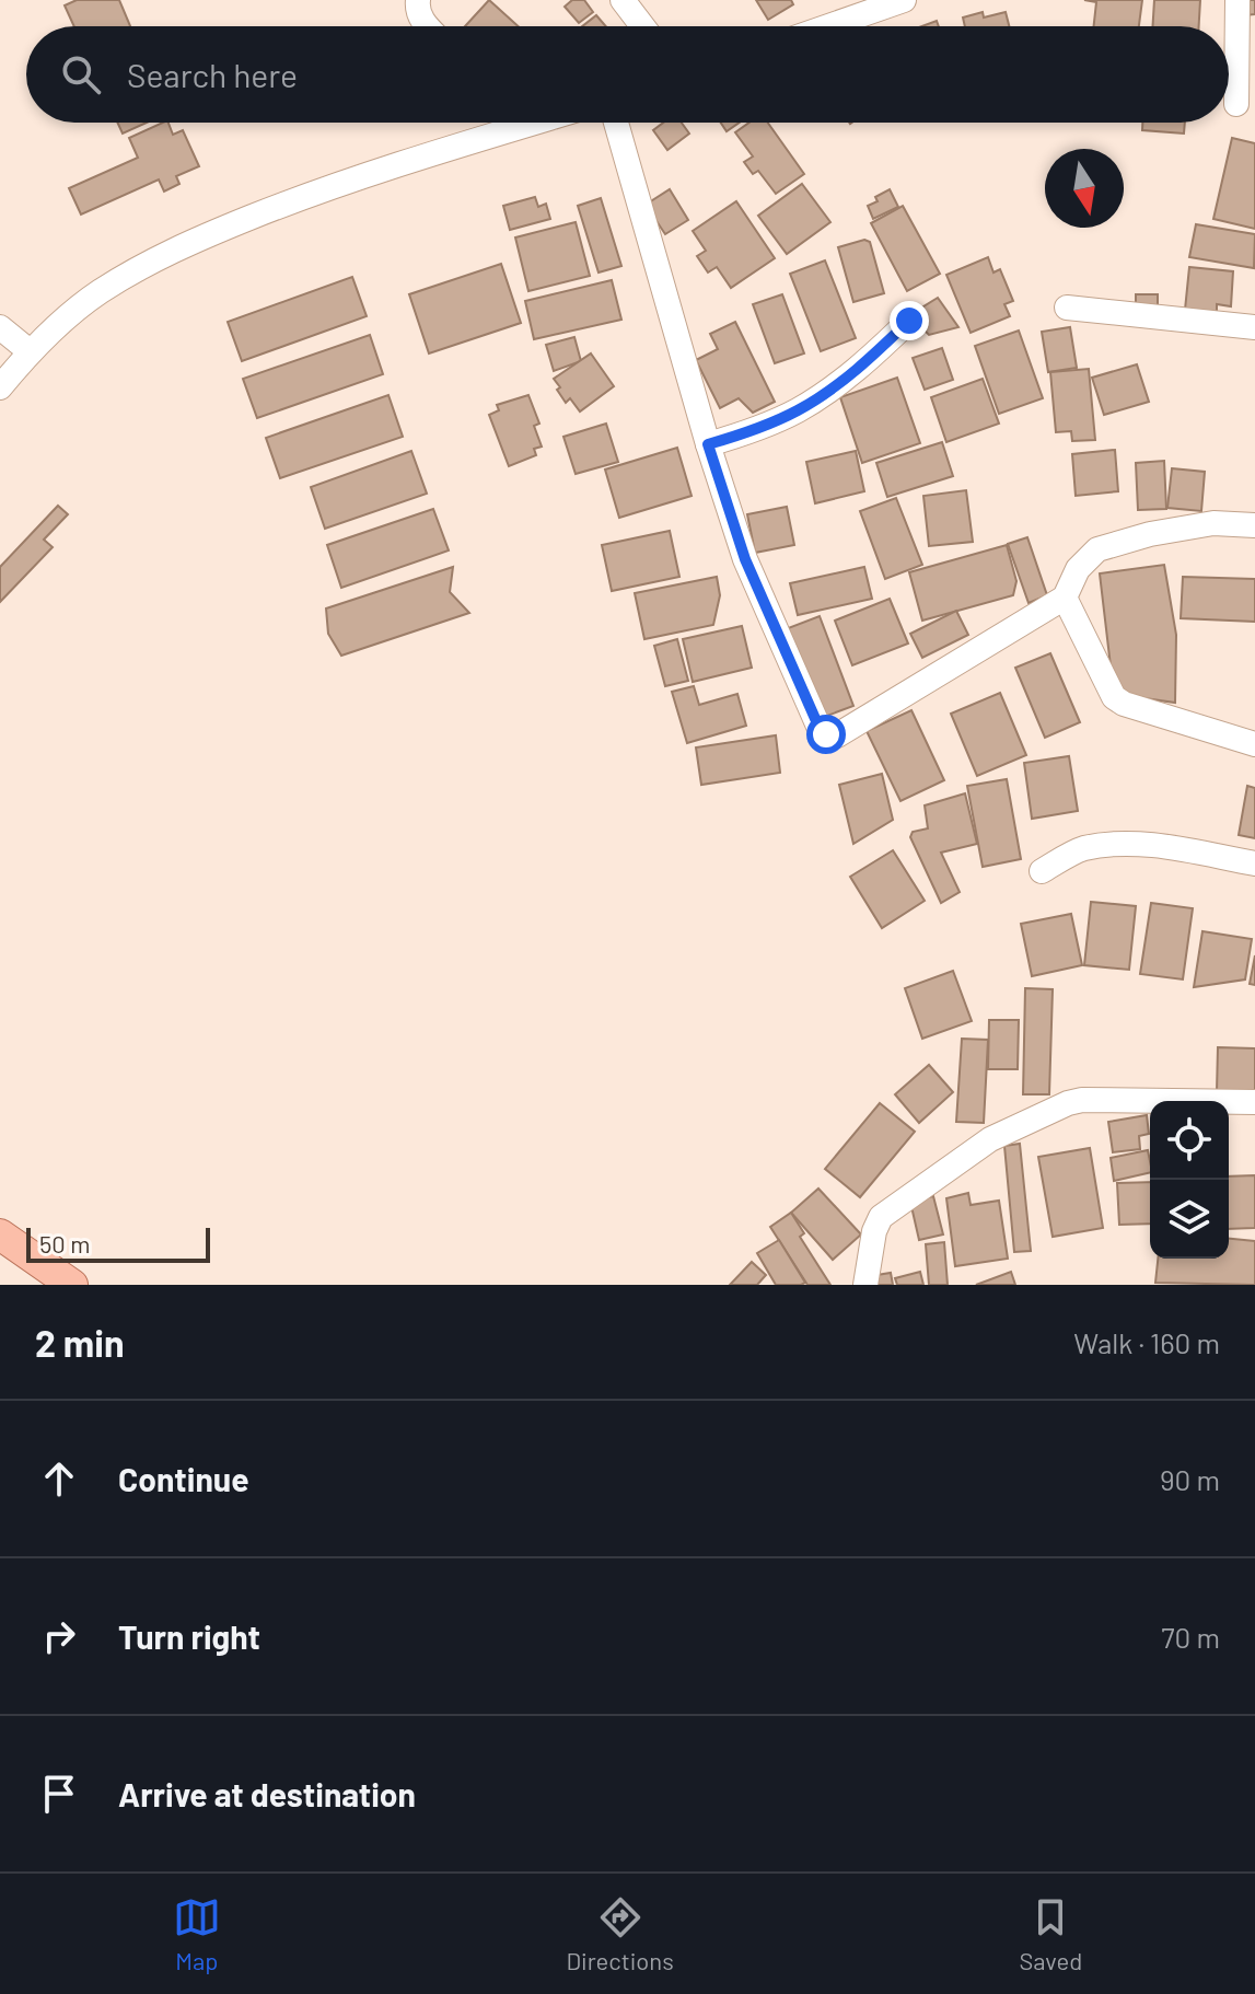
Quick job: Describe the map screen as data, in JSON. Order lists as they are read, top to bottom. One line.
{"scale_bar":"50 m","north":"bottom","page":{"search":"Search here","scale":"50 m","heading":["2 min","Walk · 160 m"],"list":[["Continue","90 m"],["Turn right","70 m"],"Arrive at destination"],"nav":["Map","Directions","Saved"]}}
